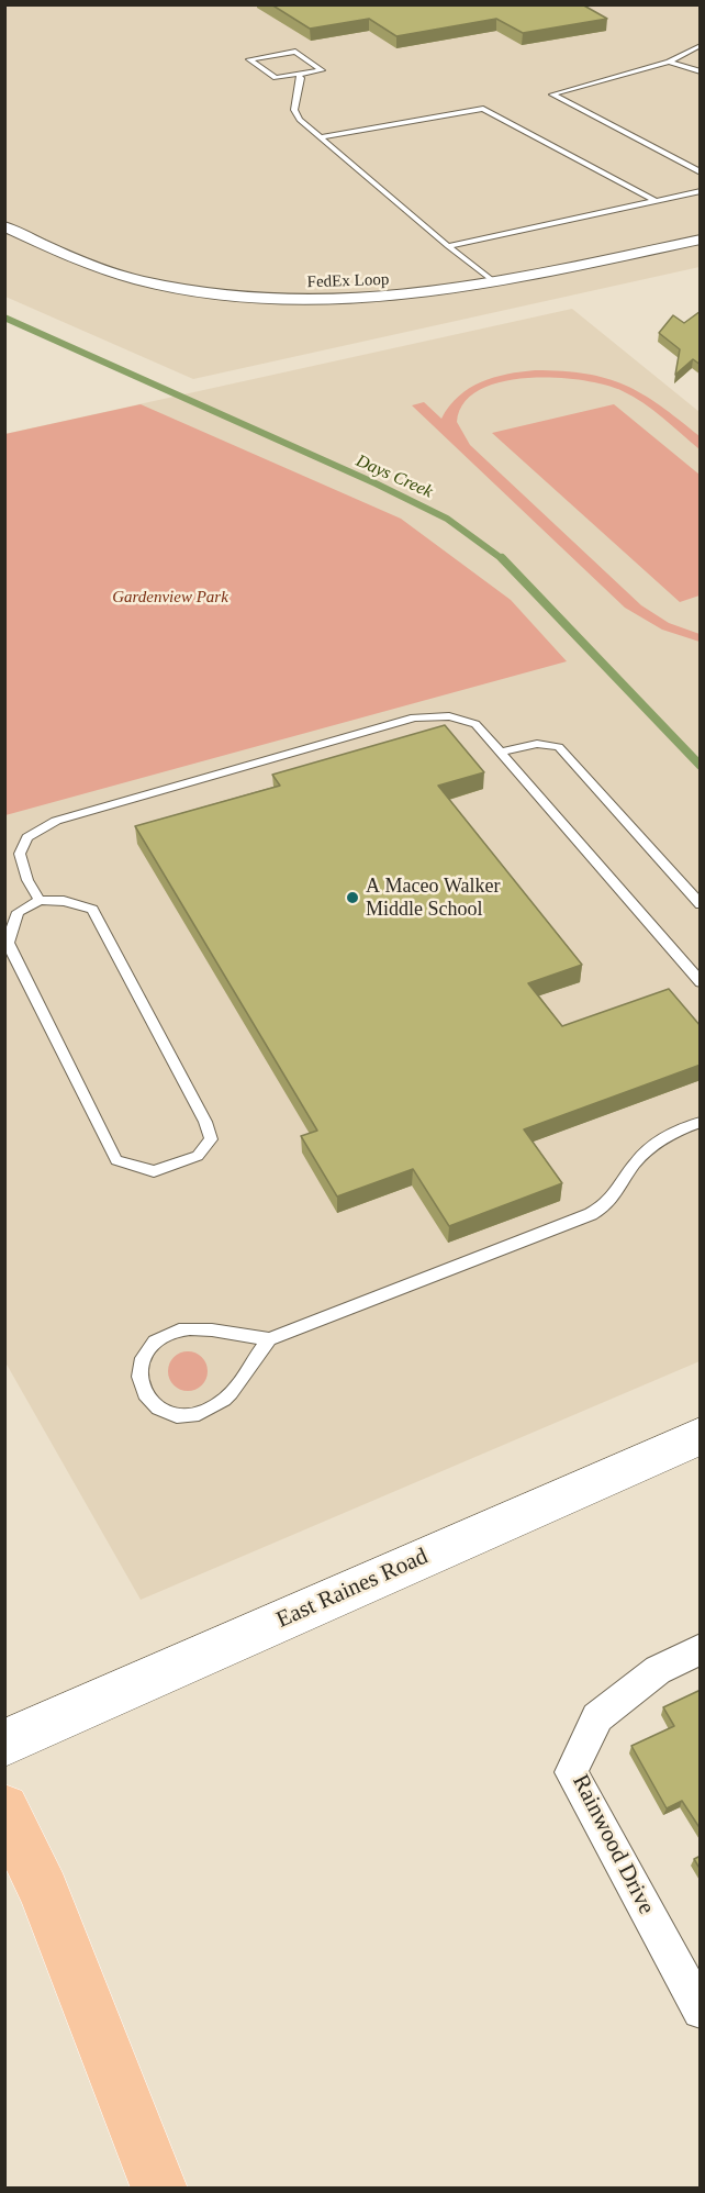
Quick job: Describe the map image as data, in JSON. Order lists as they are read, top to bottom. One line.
{"streets":{"main road":["East Raines Road"],"street":["FedEx Loop","Rainwood Drive"]},"water":["Days Creek"],"parks":["Gardenview Park"],"places":["A Maceo Walker Middle School"]}
